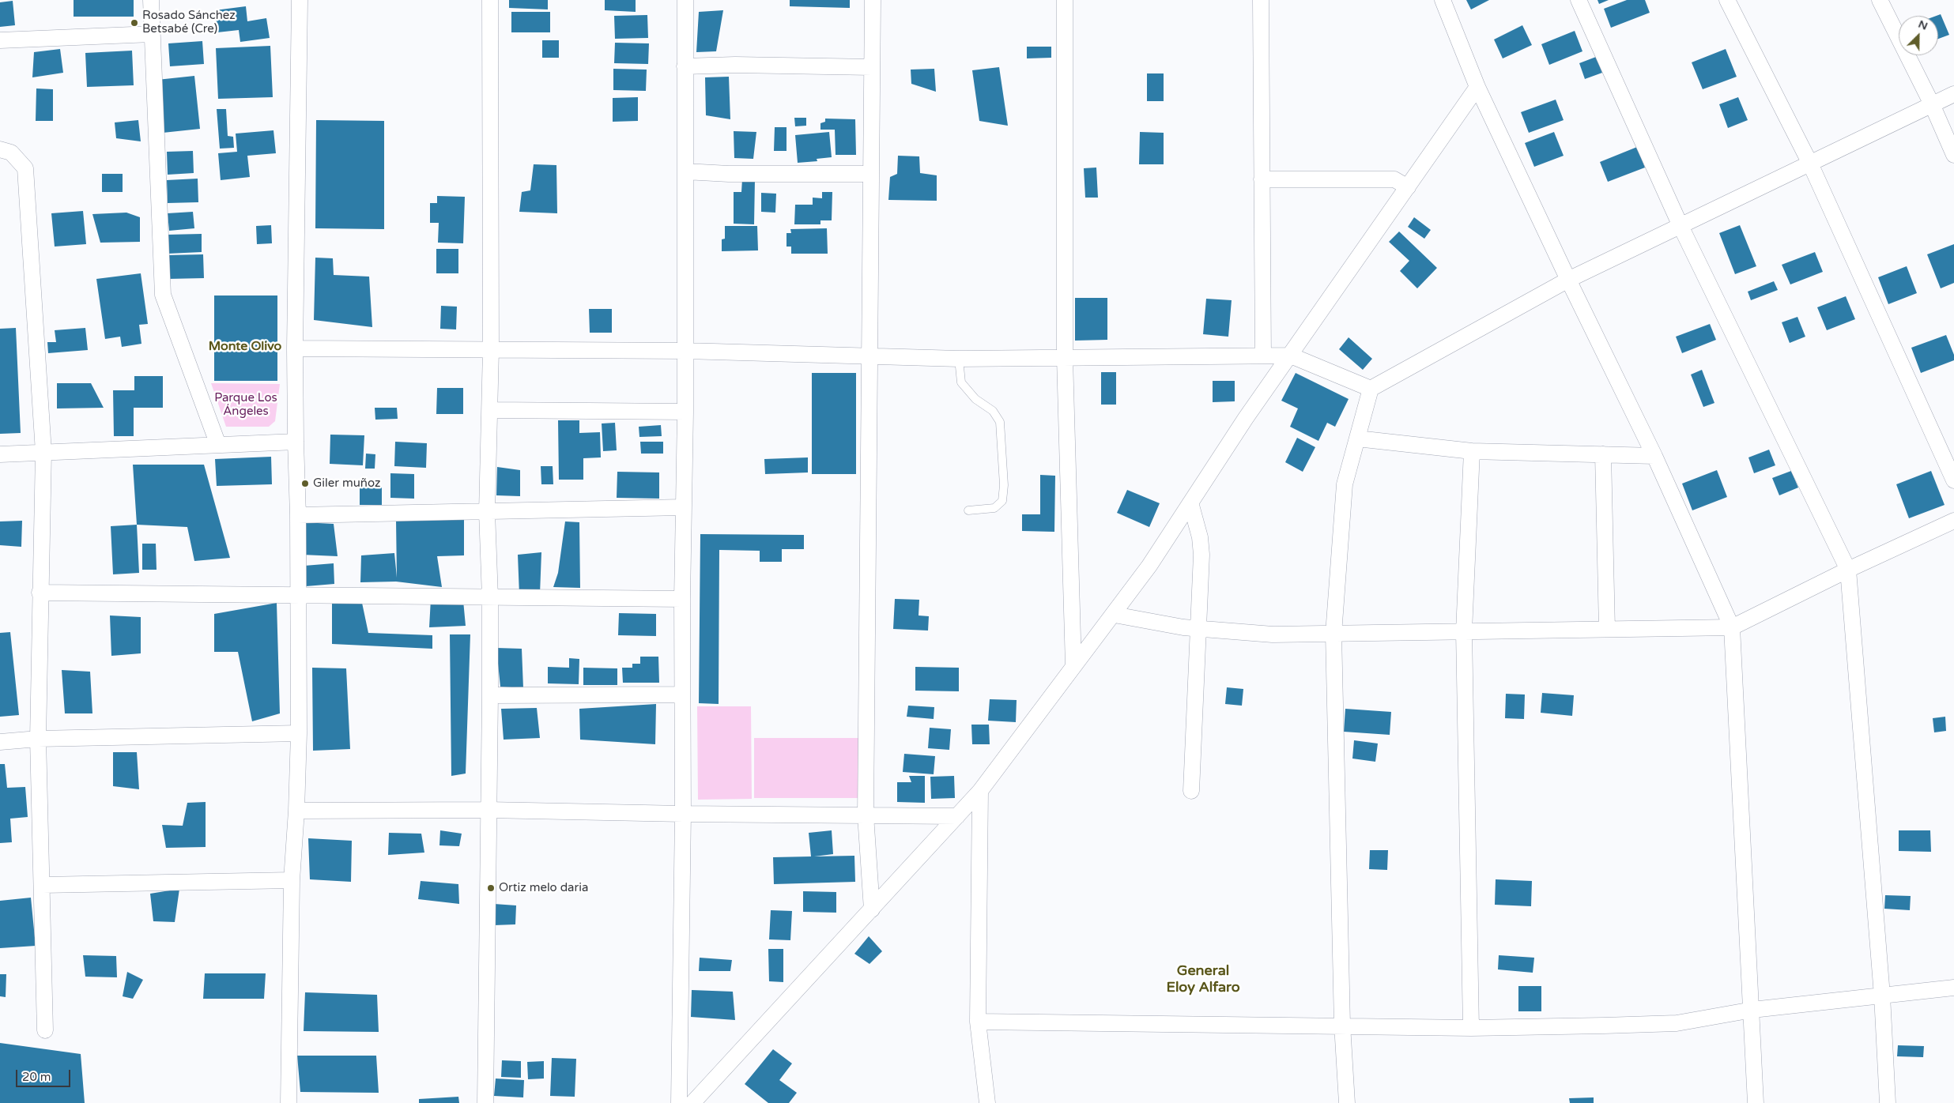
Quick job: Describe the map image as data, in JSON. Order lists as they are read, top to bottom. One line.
{"districts":["Monte Olivo","General Eloy Alfaro"],"parks":["Parque Los Ángeles"],"places":["Rosado Sánchez Betsabé (Cre)","Giler muñoz","Ortiz melo daria"],"scale_bar":"20 m","north":"top right"}
